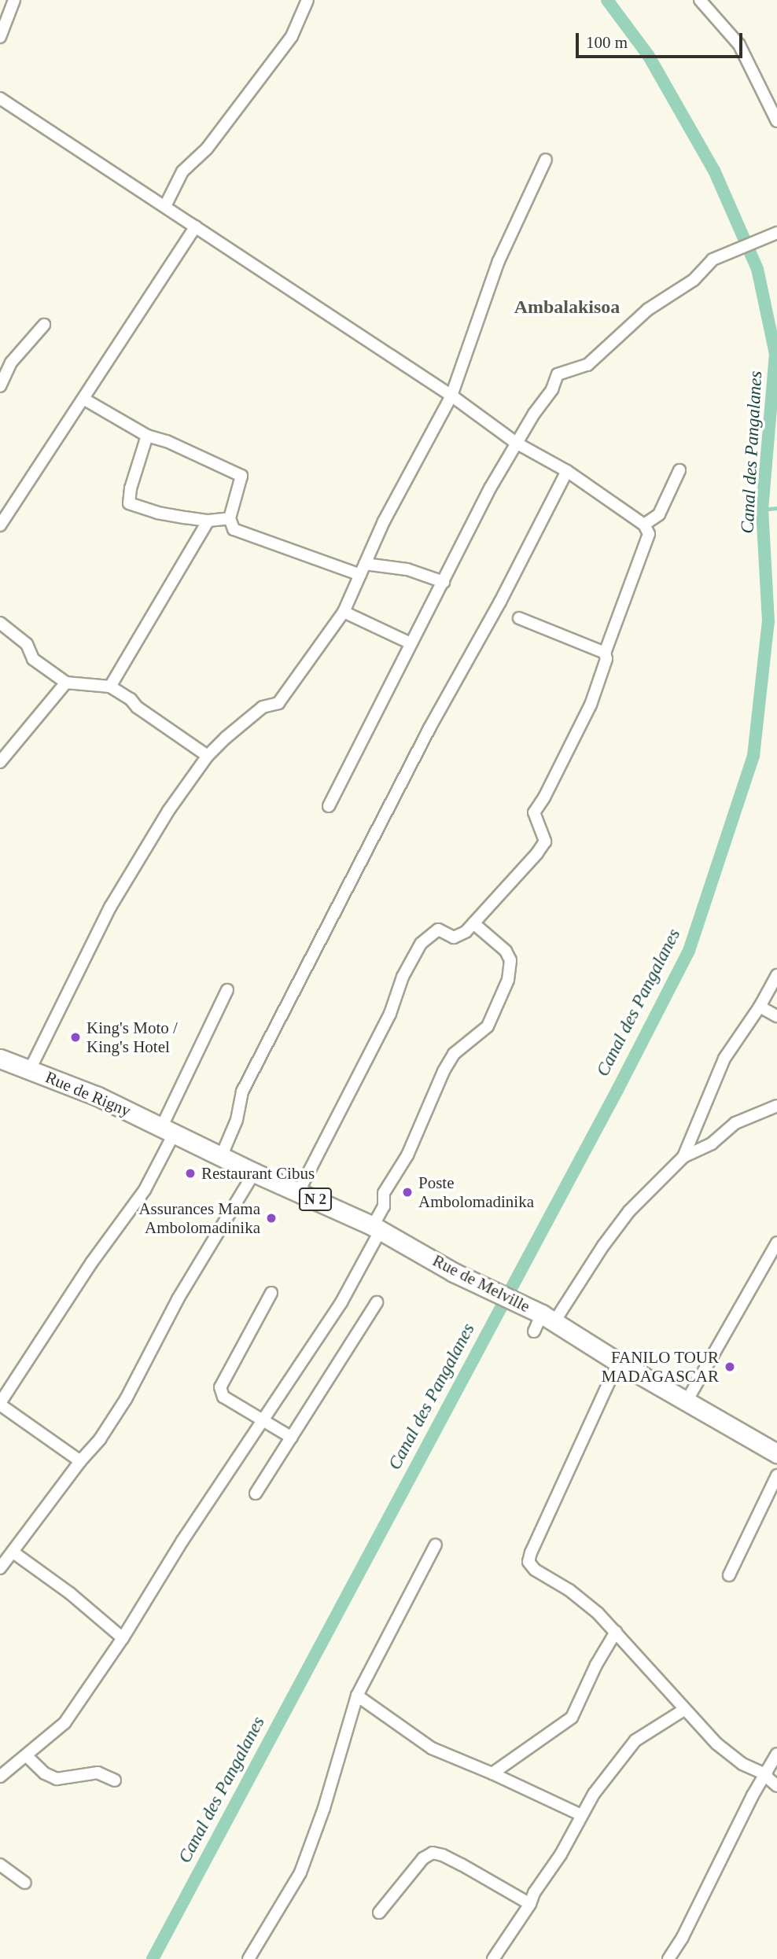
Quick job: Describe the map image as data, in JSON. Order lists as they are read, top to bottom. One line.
{"streets":{"main road":["Rue de Rigny","N 2","Rue de Melville"]},"crossings":[["Rue de Rigny","Rue de Melville"]],"districts":["Ambalakisoa"],"water":["Canal des Pangalanes"],"places":["King's Moto / King's Hotel","Restaurant Cibus","Poste Ambolomadinika","Assurances Mama Ambolomadinika","FANILO TOUR MADAGASCAR"],"scale_bar":"100 m"}
